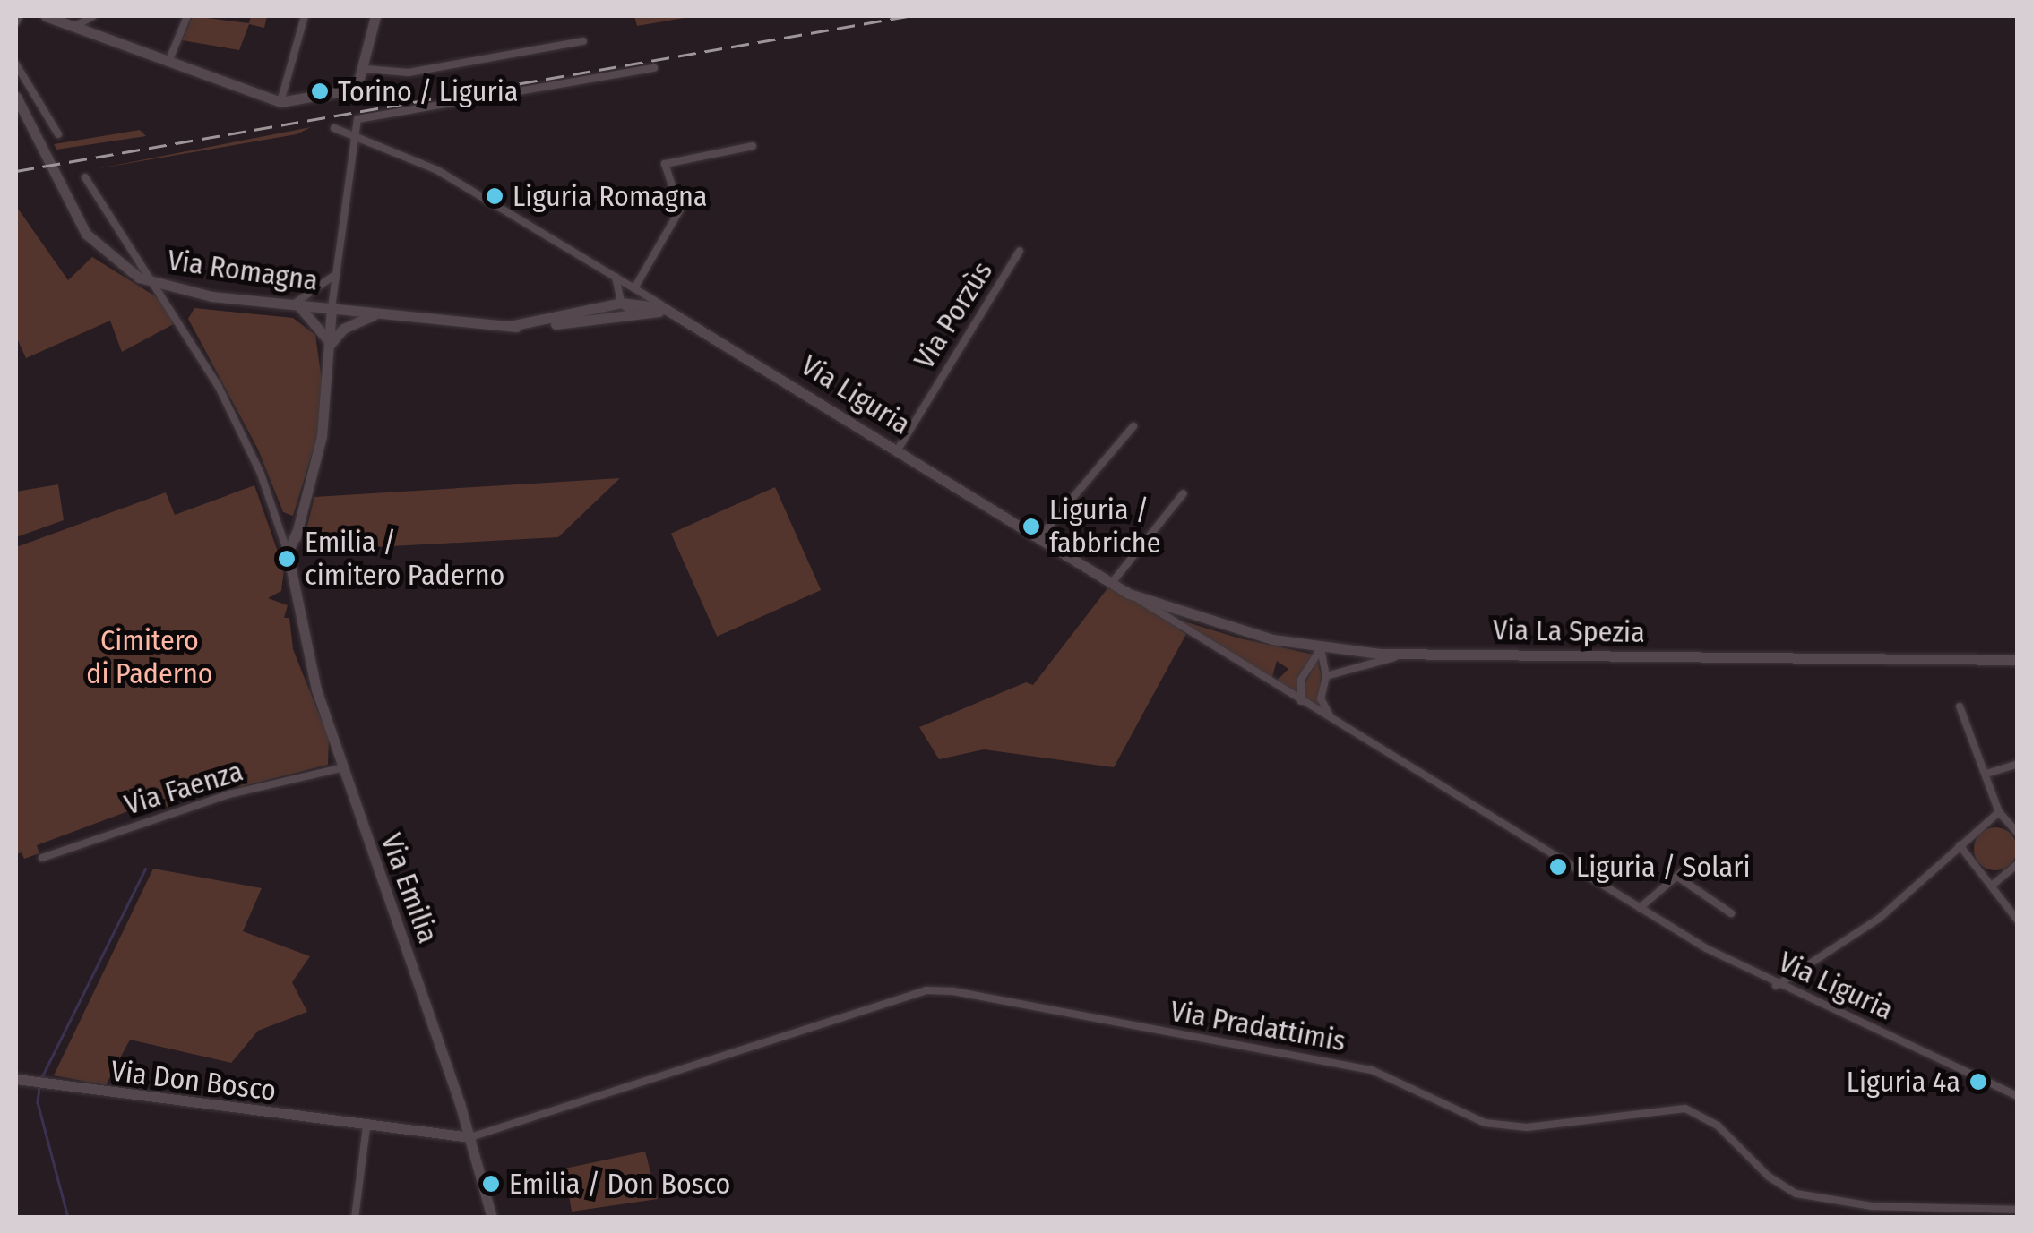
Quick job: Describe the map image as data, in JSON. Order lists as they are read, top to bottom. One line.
{"streets":{"main road":["Via Romagna","Via Liguria","Via La Spezia","Via Emilia","Via Don Bosco"],"street":["Via Porzùs","Via Faenza","Via Pradattimis"]},"crossings":[["Via Romagna","Via Liguria"],["Via Romagna","Via Emilia"],["Via Porzùs","Via Liguria"],["Via Liguria","Via La Spezia"],["Via Faenza","Via Emilia"],["Via Emilia","Via Pradattimis"],["Via Emilia","Via Don Bosco"],["Via Pradattimis","Via Don Bosco"]],"parks":["Cimitero di Paderno"],"places":["Torino / Liguria","Liguria Romagna","Liguria / fabbriche","Emilia / cimitero Paderno","Liguria / Solari","Liguria 4a","Emilia / Don Bosco"]}
